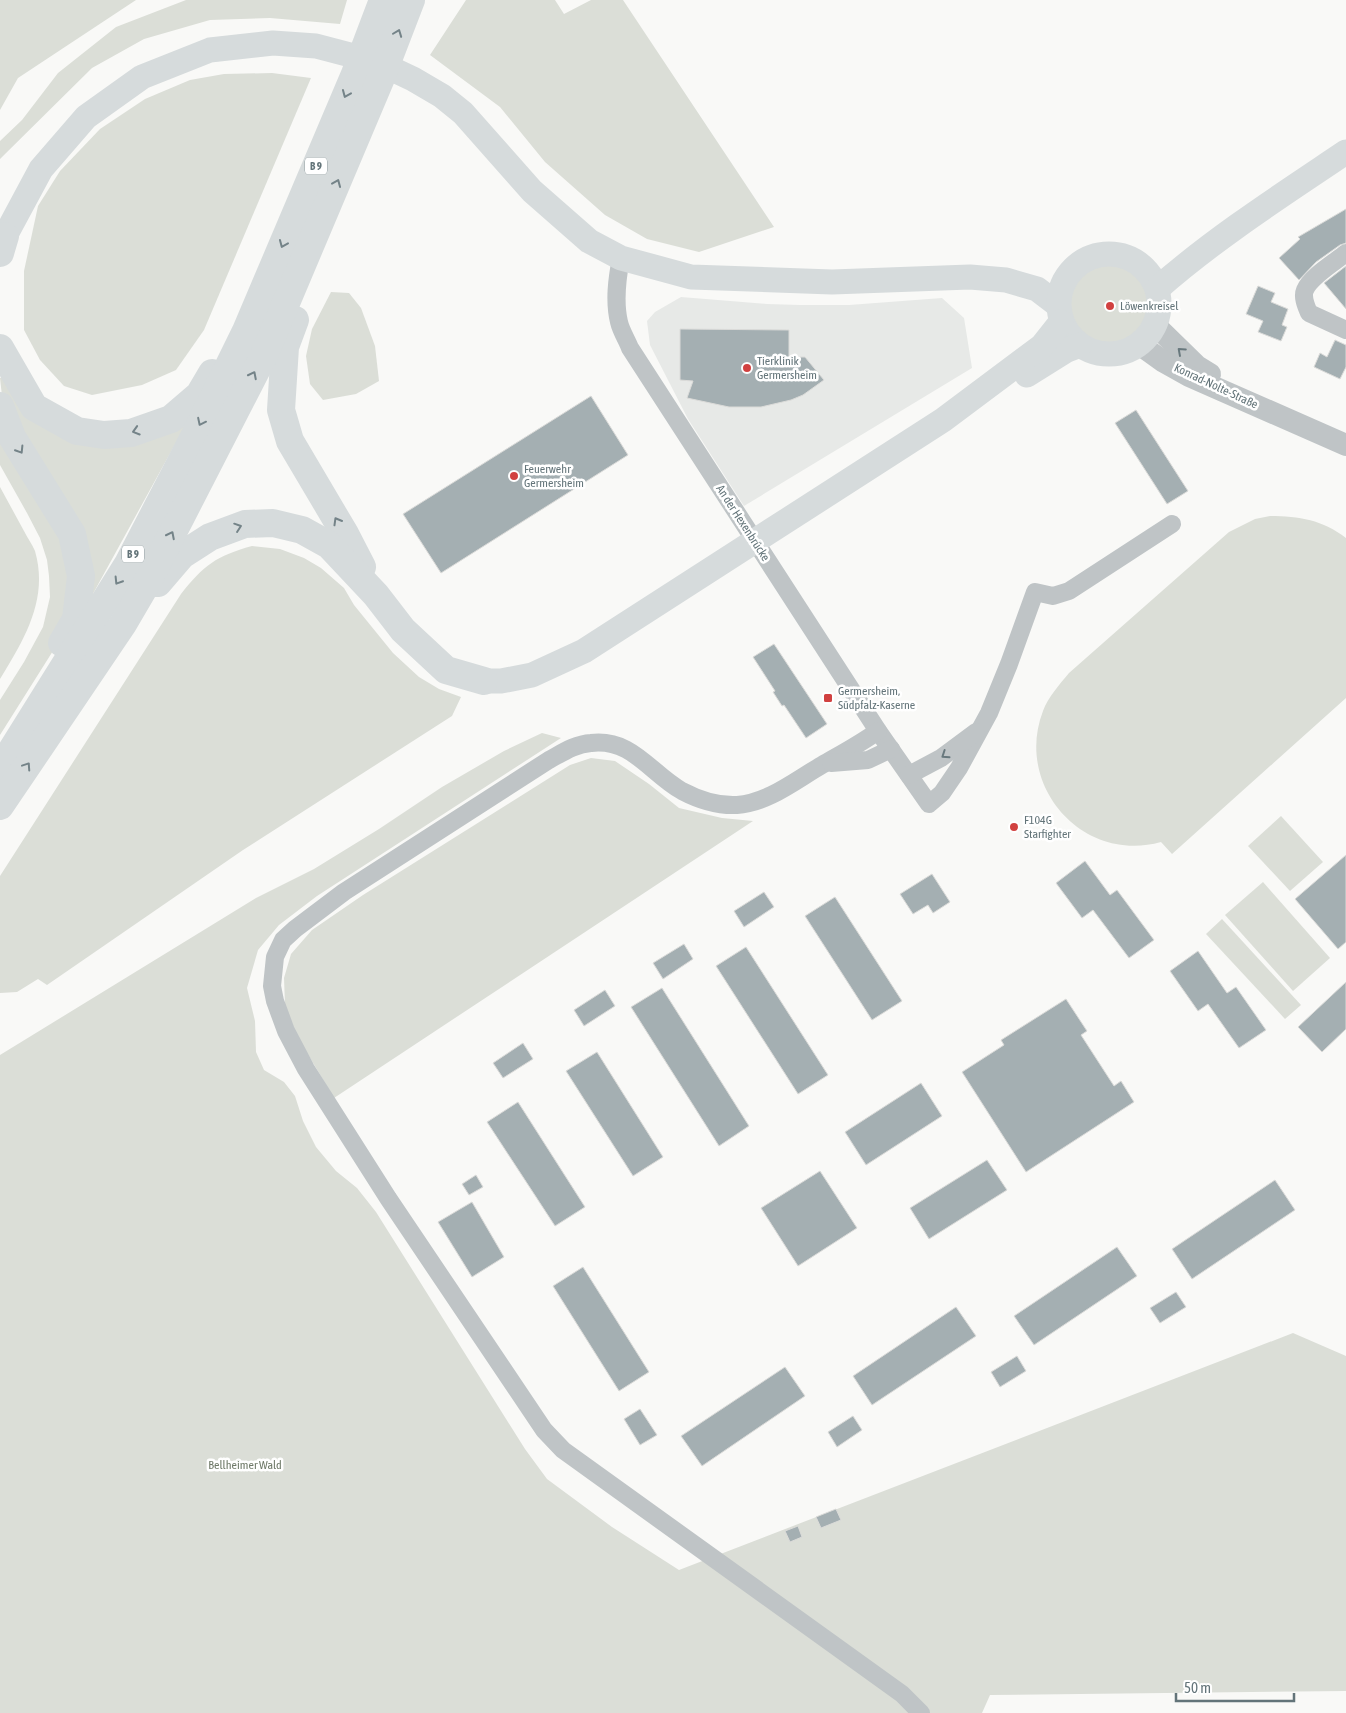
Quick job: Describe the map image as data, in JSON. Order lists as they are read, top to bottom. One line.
{"streets":{"highway":["B 9"],"street":["Konrad-Nolte-Straße","An der Hexenbrücke"]},"crossings":[["B 9","Konrad-Nolte-Straße"]],"parks":["Bellheimer Wald"],"places":{"other":["Löwenkreisel","Tierklinik Germersheim","Feuerwehr Germersheim","F104G Starfighter"],"transit":["Germersheim, Südpfalz-Kaserne"]},"scale_bar":"50 m"}
